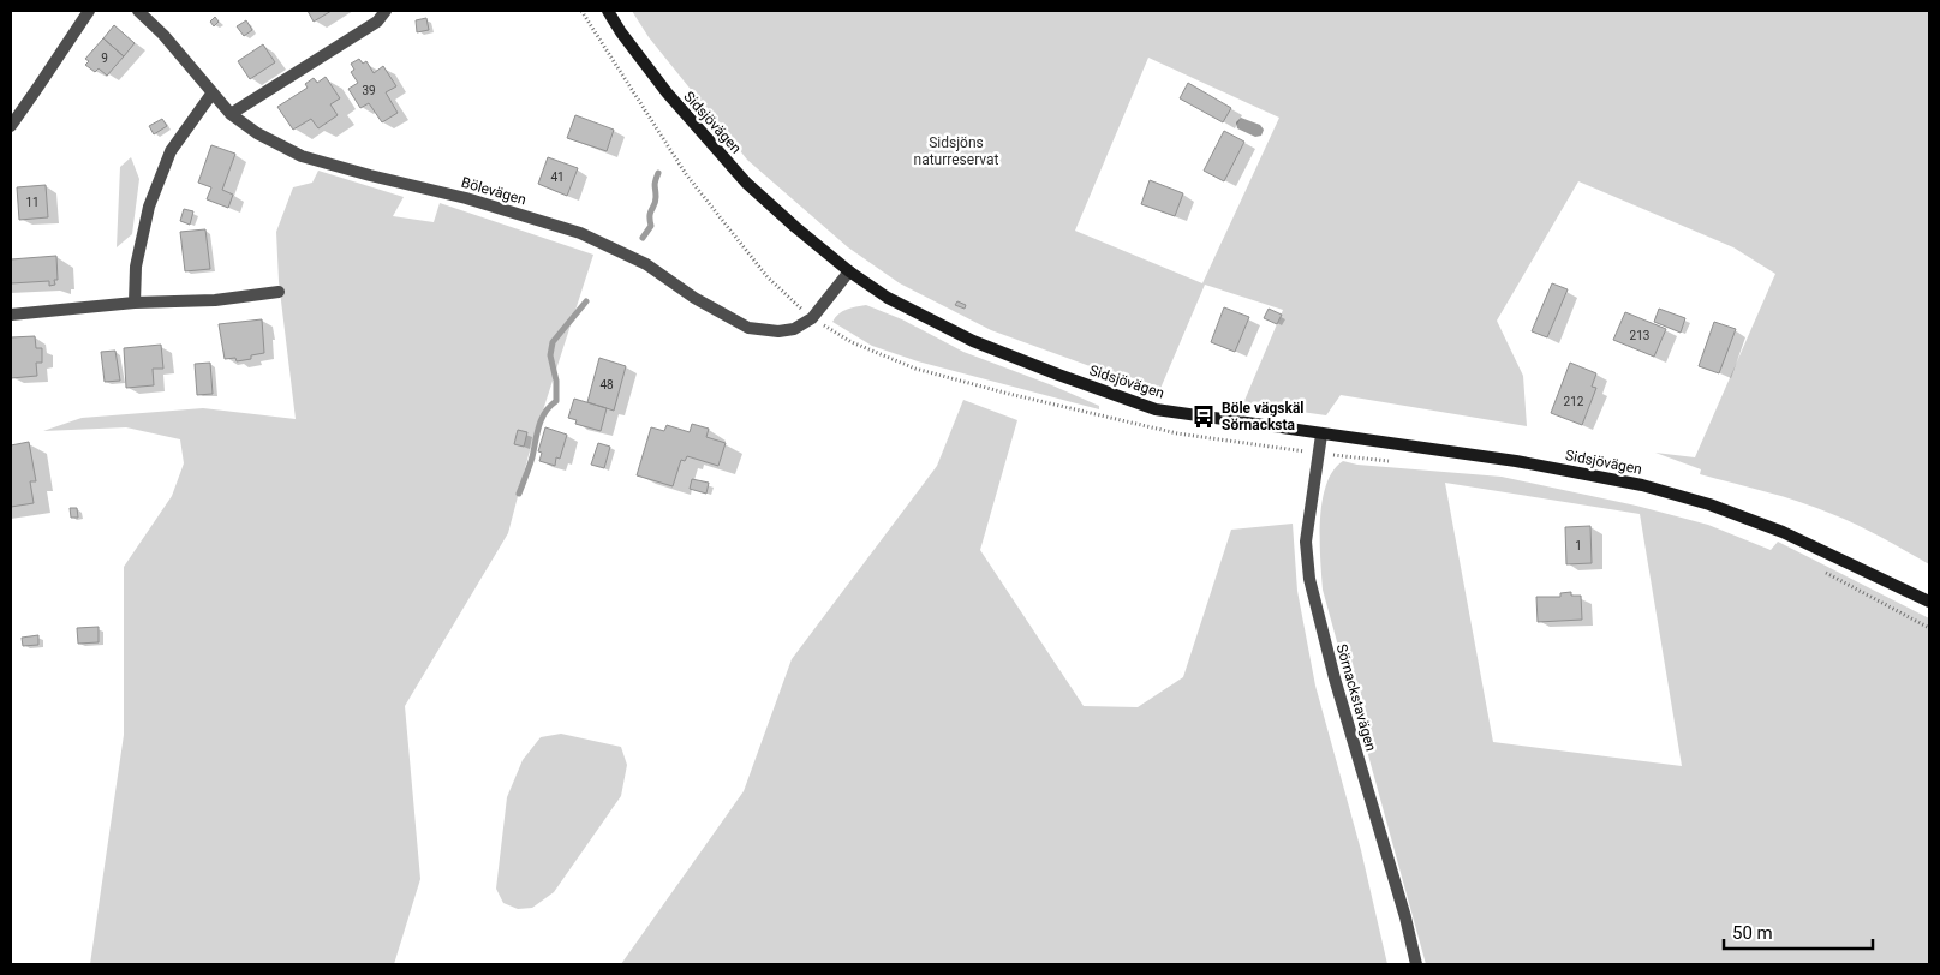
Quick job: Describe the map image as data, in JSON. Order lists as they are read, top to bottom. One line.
{"streets":{"main road":["Sidsjövägen"],"street":["Bölevägen","Sörnackstavägen"]},"crossings":[["Sidsjövägen","Bölevägen"],["Sidsjövägen","Sörnackstavägen"]],"parks":["Sidsjöns naturreservat"],"places":{"bus stop":["Böle vägskäl Sörnacksta"]},"house_numbers":["9","39","41","11","213","48","212","1"],"scale_bar":"50 m"}
